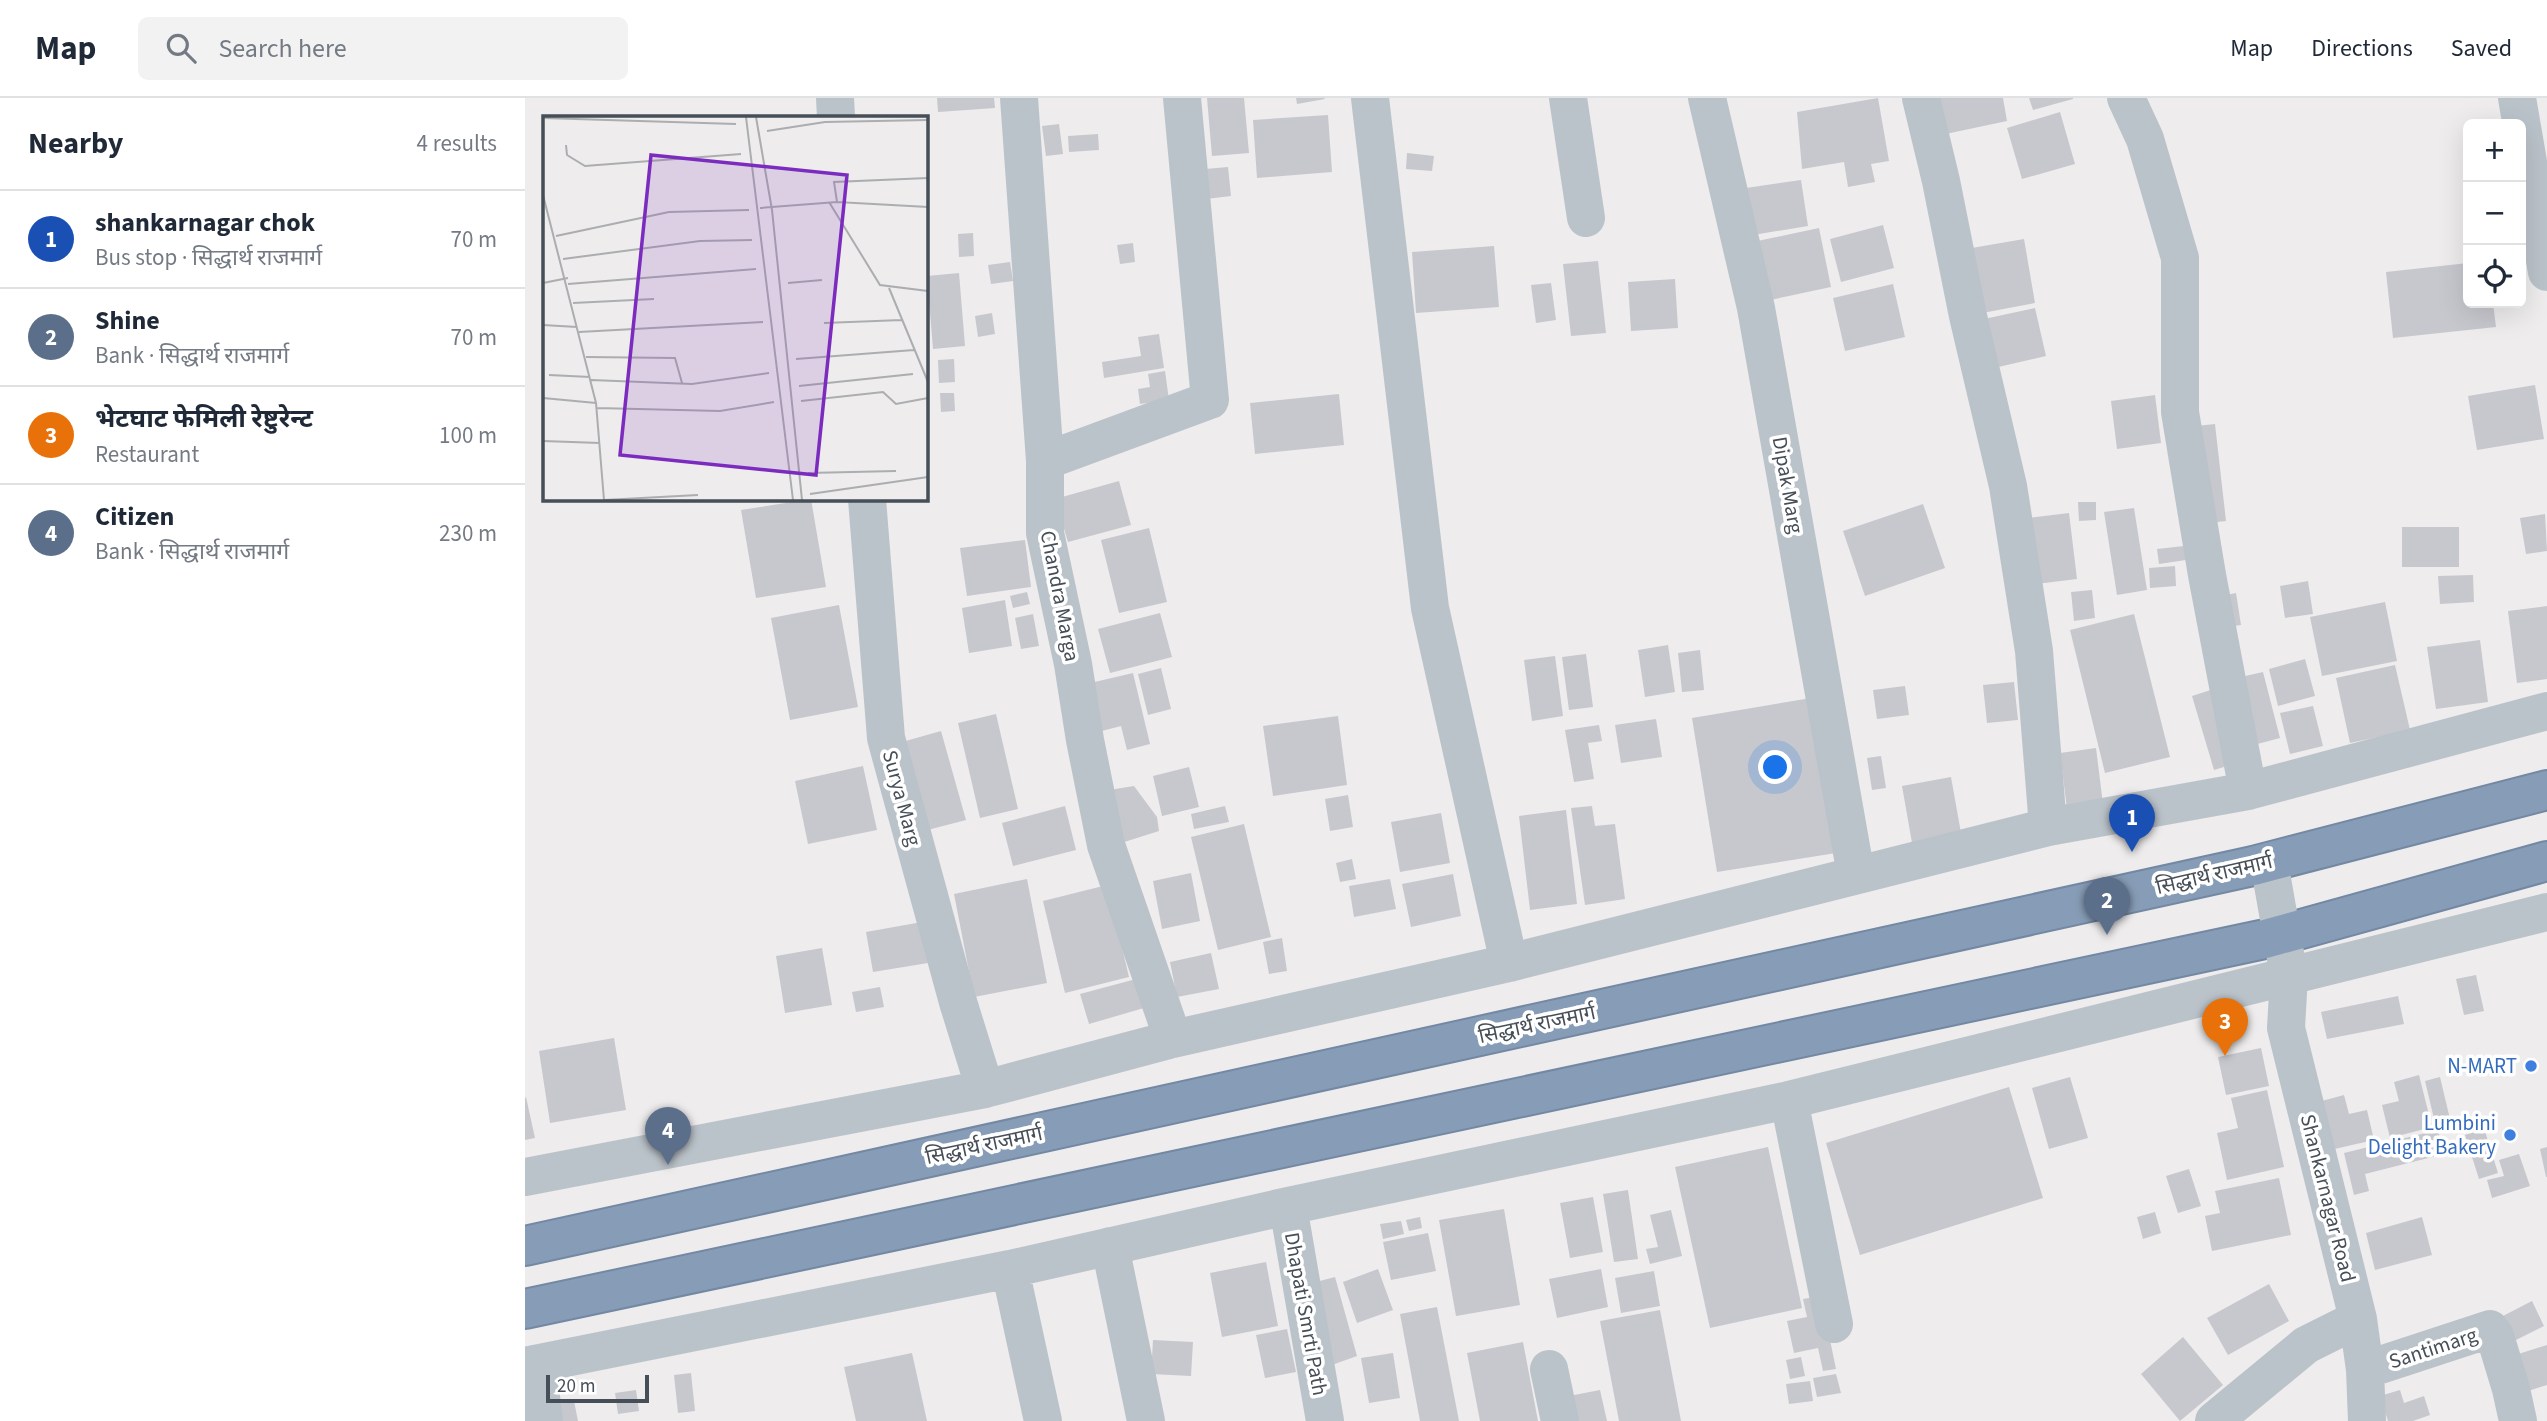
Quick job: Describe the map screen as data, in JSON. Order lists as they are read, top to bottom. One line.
{"streets":{"highway":["सिद्धार्थ राजमार्ग"],"street":["Dipak Marg","Chandra Marga","Surya Marg","Shankarnagar Road","Dhapati Smrti Path","Santimarg"]},"crossings":[["सिद्धार्थ राजमार्ग","Shankarnagar Road"],["Shankarnagar Road","Santimarg"]],"places":["N-MART","Lumbini Delight Bakery"],"scale_bar":"20 m","page":{"header":"Map","search":"Search here","nav":["Map","Directions","Saved"],"heading":["Nearby","4 results"],"map_buttons":["+","−"],"list":[{"mark":"1","name":"shankarnagar chok","note":"Bus stop · सिद्धार्थ राजमार्ग","value":"70 m"},{"mark":"2","name":"Shine","note":"Bank · सिद्धार्थ राजमार्ग","value":"70 m"},{"mark":"3","name":"भेटघाट फेमिली रेष्टुरेन्ट","note":"Restaurant","value":"100 m"},{"mark":"4","name":"Citizen","note":"Bank · सिद्धार्थ राजमार्ग","value":"230 m"}],"pins":["1","2","3","4"],"scale":"20 m"}}
